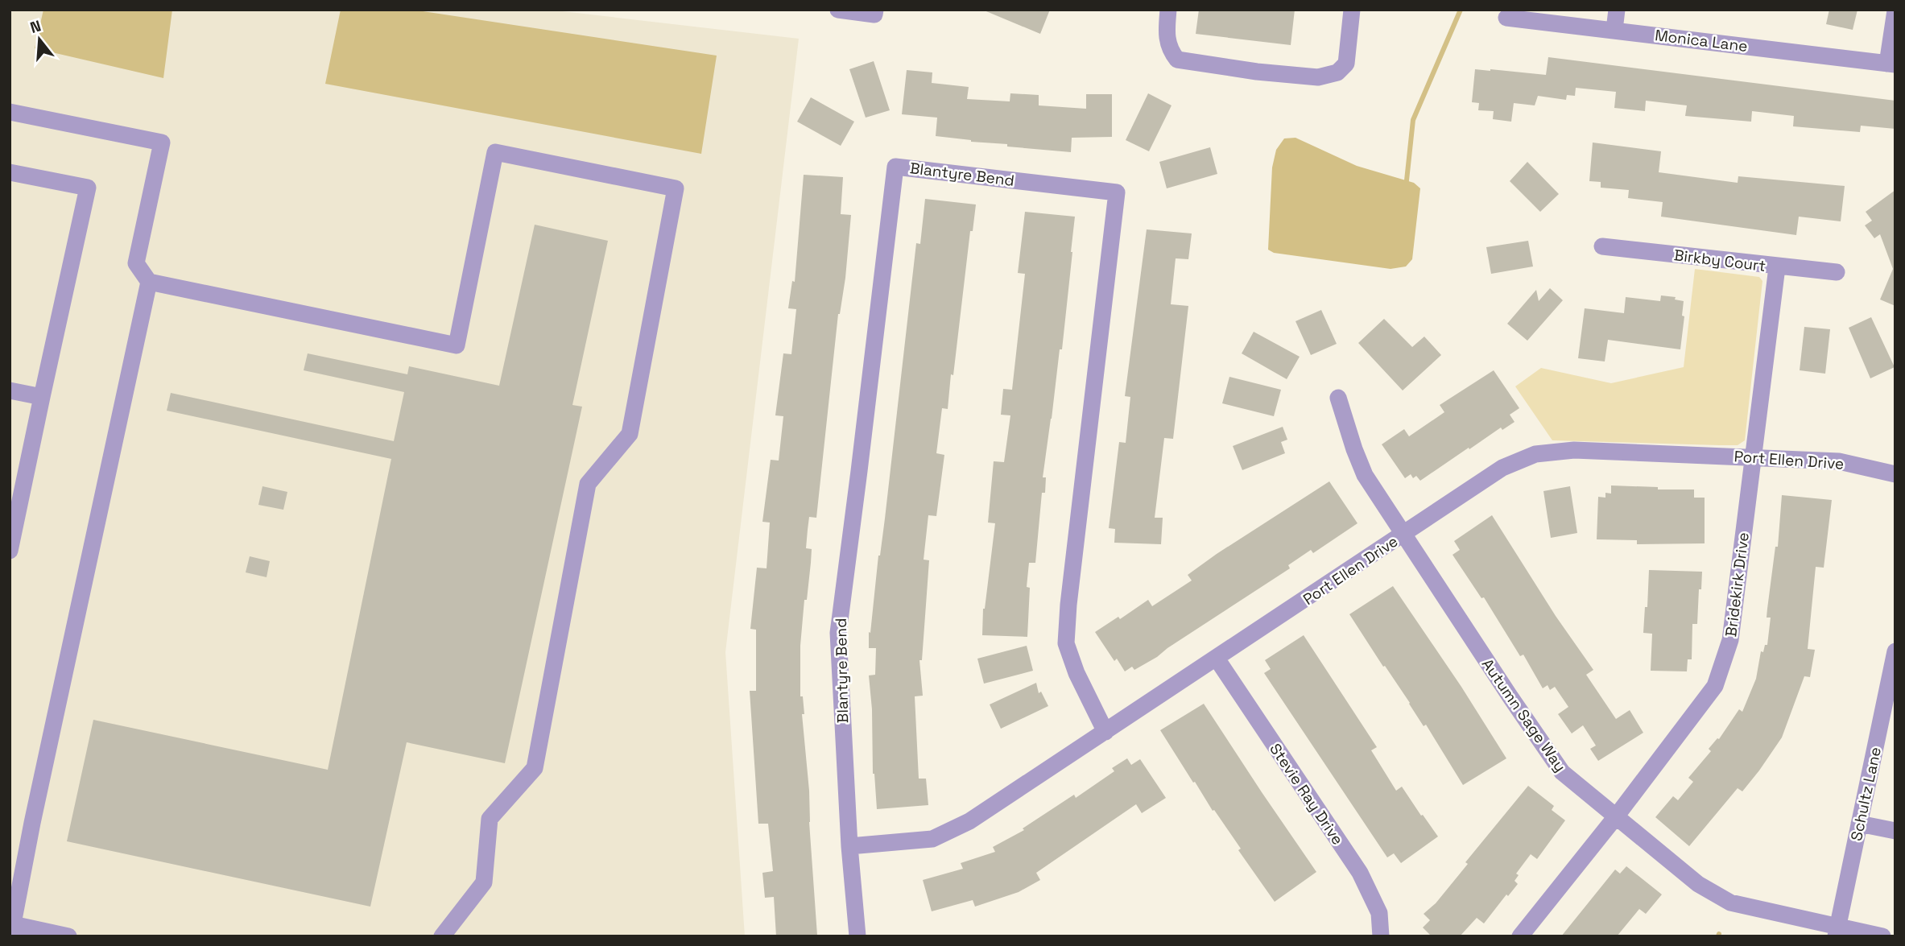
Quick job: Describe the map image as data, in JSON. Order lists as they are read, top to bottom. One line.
{"streets":{"street":["Monica Lane","Blantyre Bend","Birkby Court","Port Ellen Drive","Bridekirk Drive","Autumn Sage Way","Stevie Ray Drive","Schultz Lane"]},"crossings":[["Blantyre Bend","Port Ellen Drive"],["Birkby Court","Bridekirk Drive"],["Port Ellen Drive","Bridekirk Drive"],["Port Ellen Drive","Autumn Sage Way"],["Port Ellen Drive","Stevie Ray Drive"],["Bridekirk Drive","Autumn Sage Way"],["Autumn Sage Way","Schultz Lane"]],"north":"top"}
